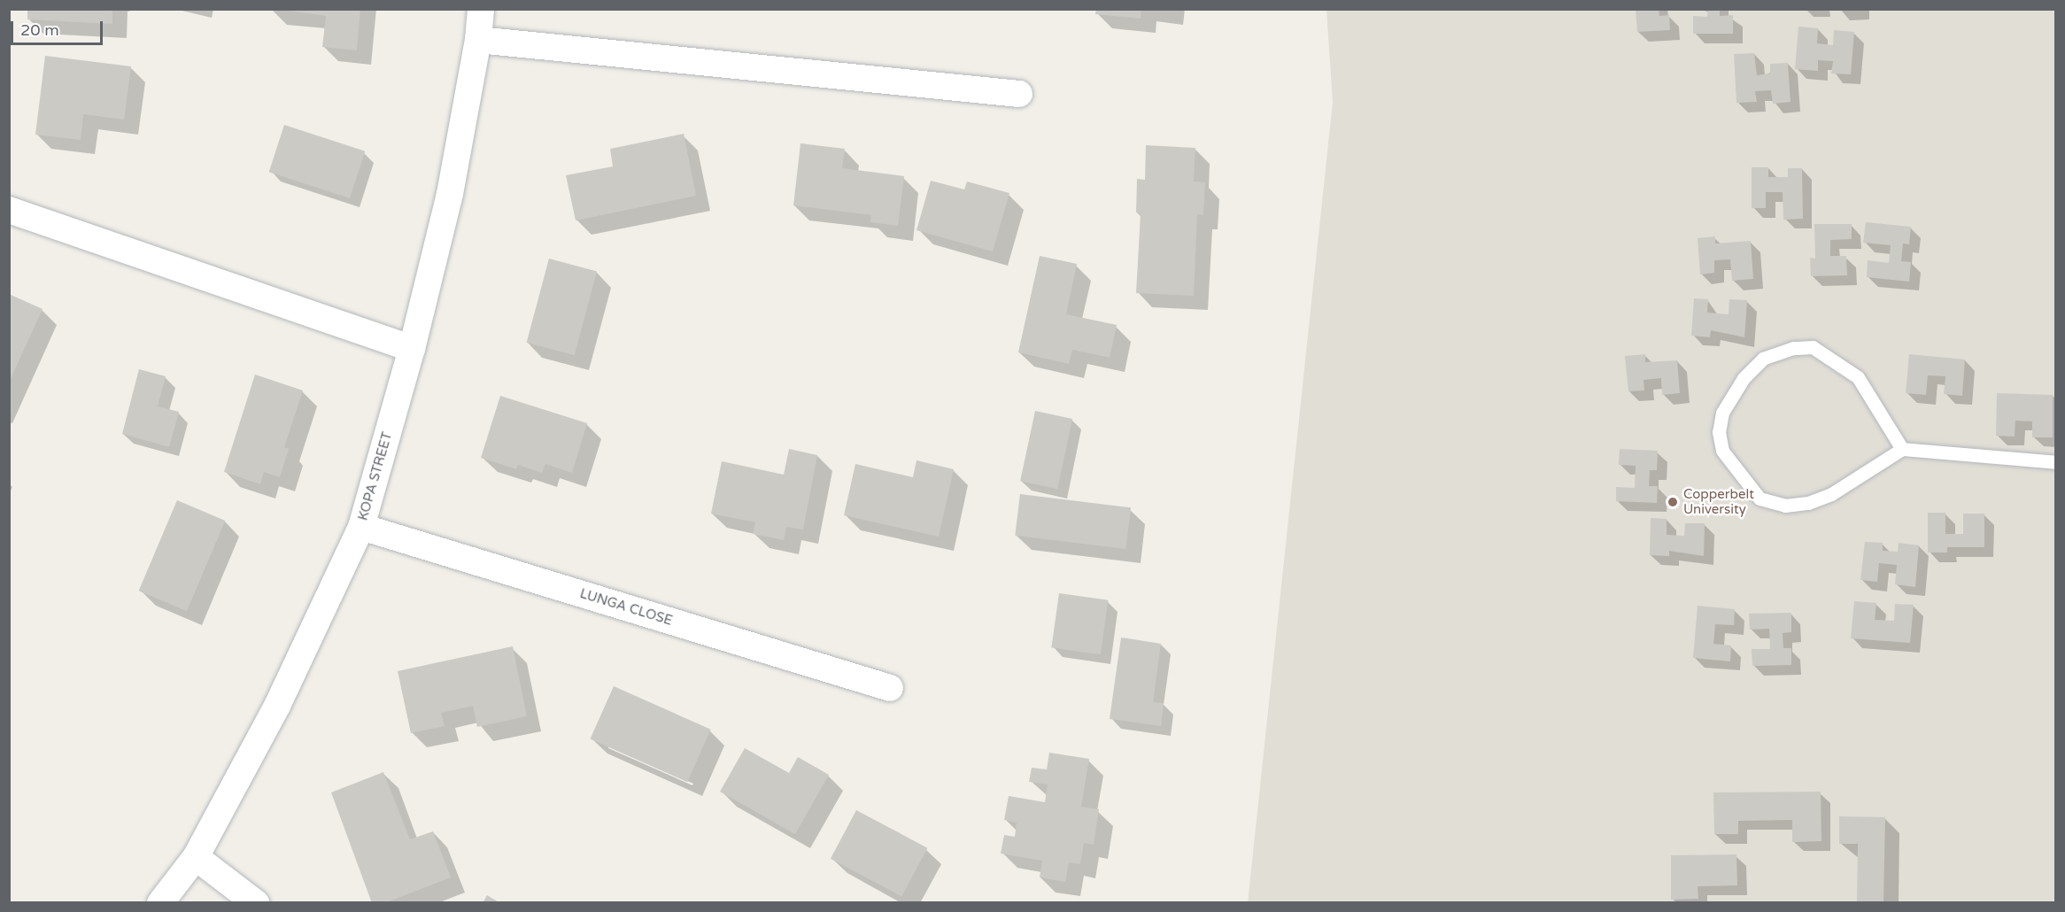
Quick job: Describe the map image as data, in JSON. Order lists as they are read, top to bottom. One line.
{"streets":{"street":["KOPA STREET","LUNGA CLOSE"]},"crossings":[["KOPA STREET","LUNGA CLOSE"]],"places":["Copperbelt University"],"scale_bar":"20 m"}
